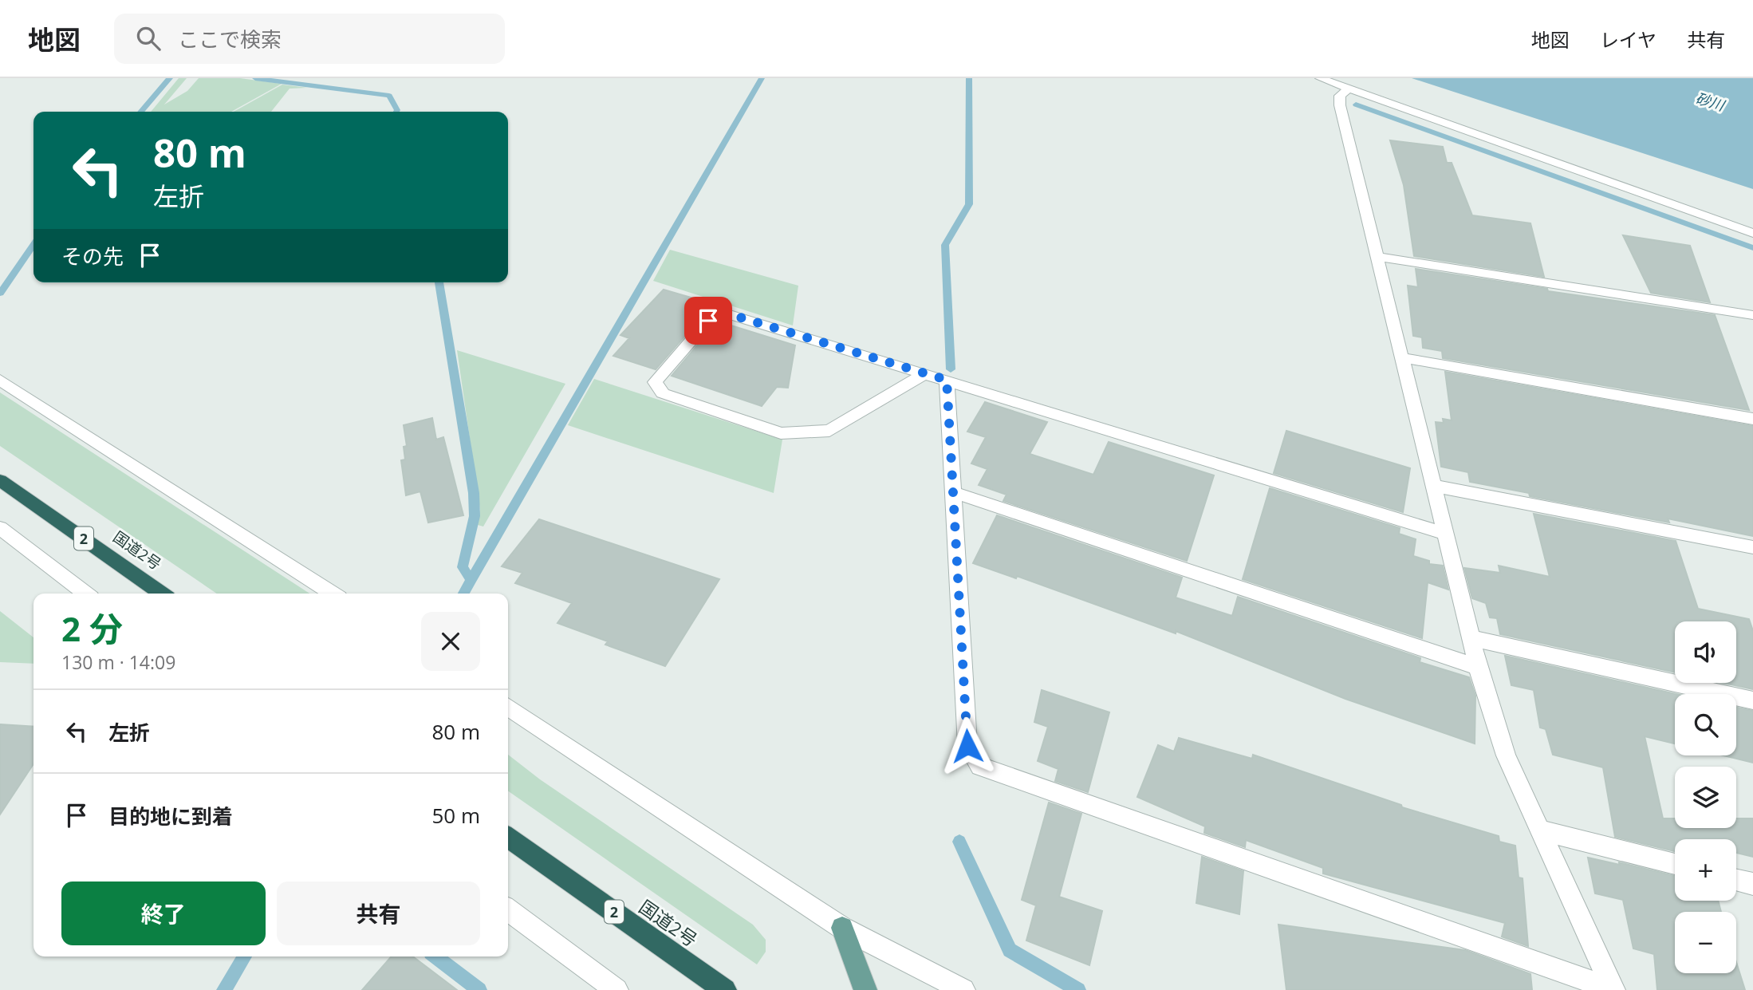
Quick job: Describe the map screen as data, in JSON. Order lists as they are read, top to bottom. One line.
{"streets":{"highway":["2","国道2号"]},"water":["砂川"],"page":{"header":"地図","search":"ここで検索","nav":["地図","レイヤ","共有"],"turn":["80 m","左折"],"then":"その先","heading":["2 分","130 m · 14:09"],"map_buttons":["+","−"],"list":[{"name":"左折","value":"80 m"},{"name":"目的地に到着","value":"50 m"}],"buttons":["終了","共有"]}}
